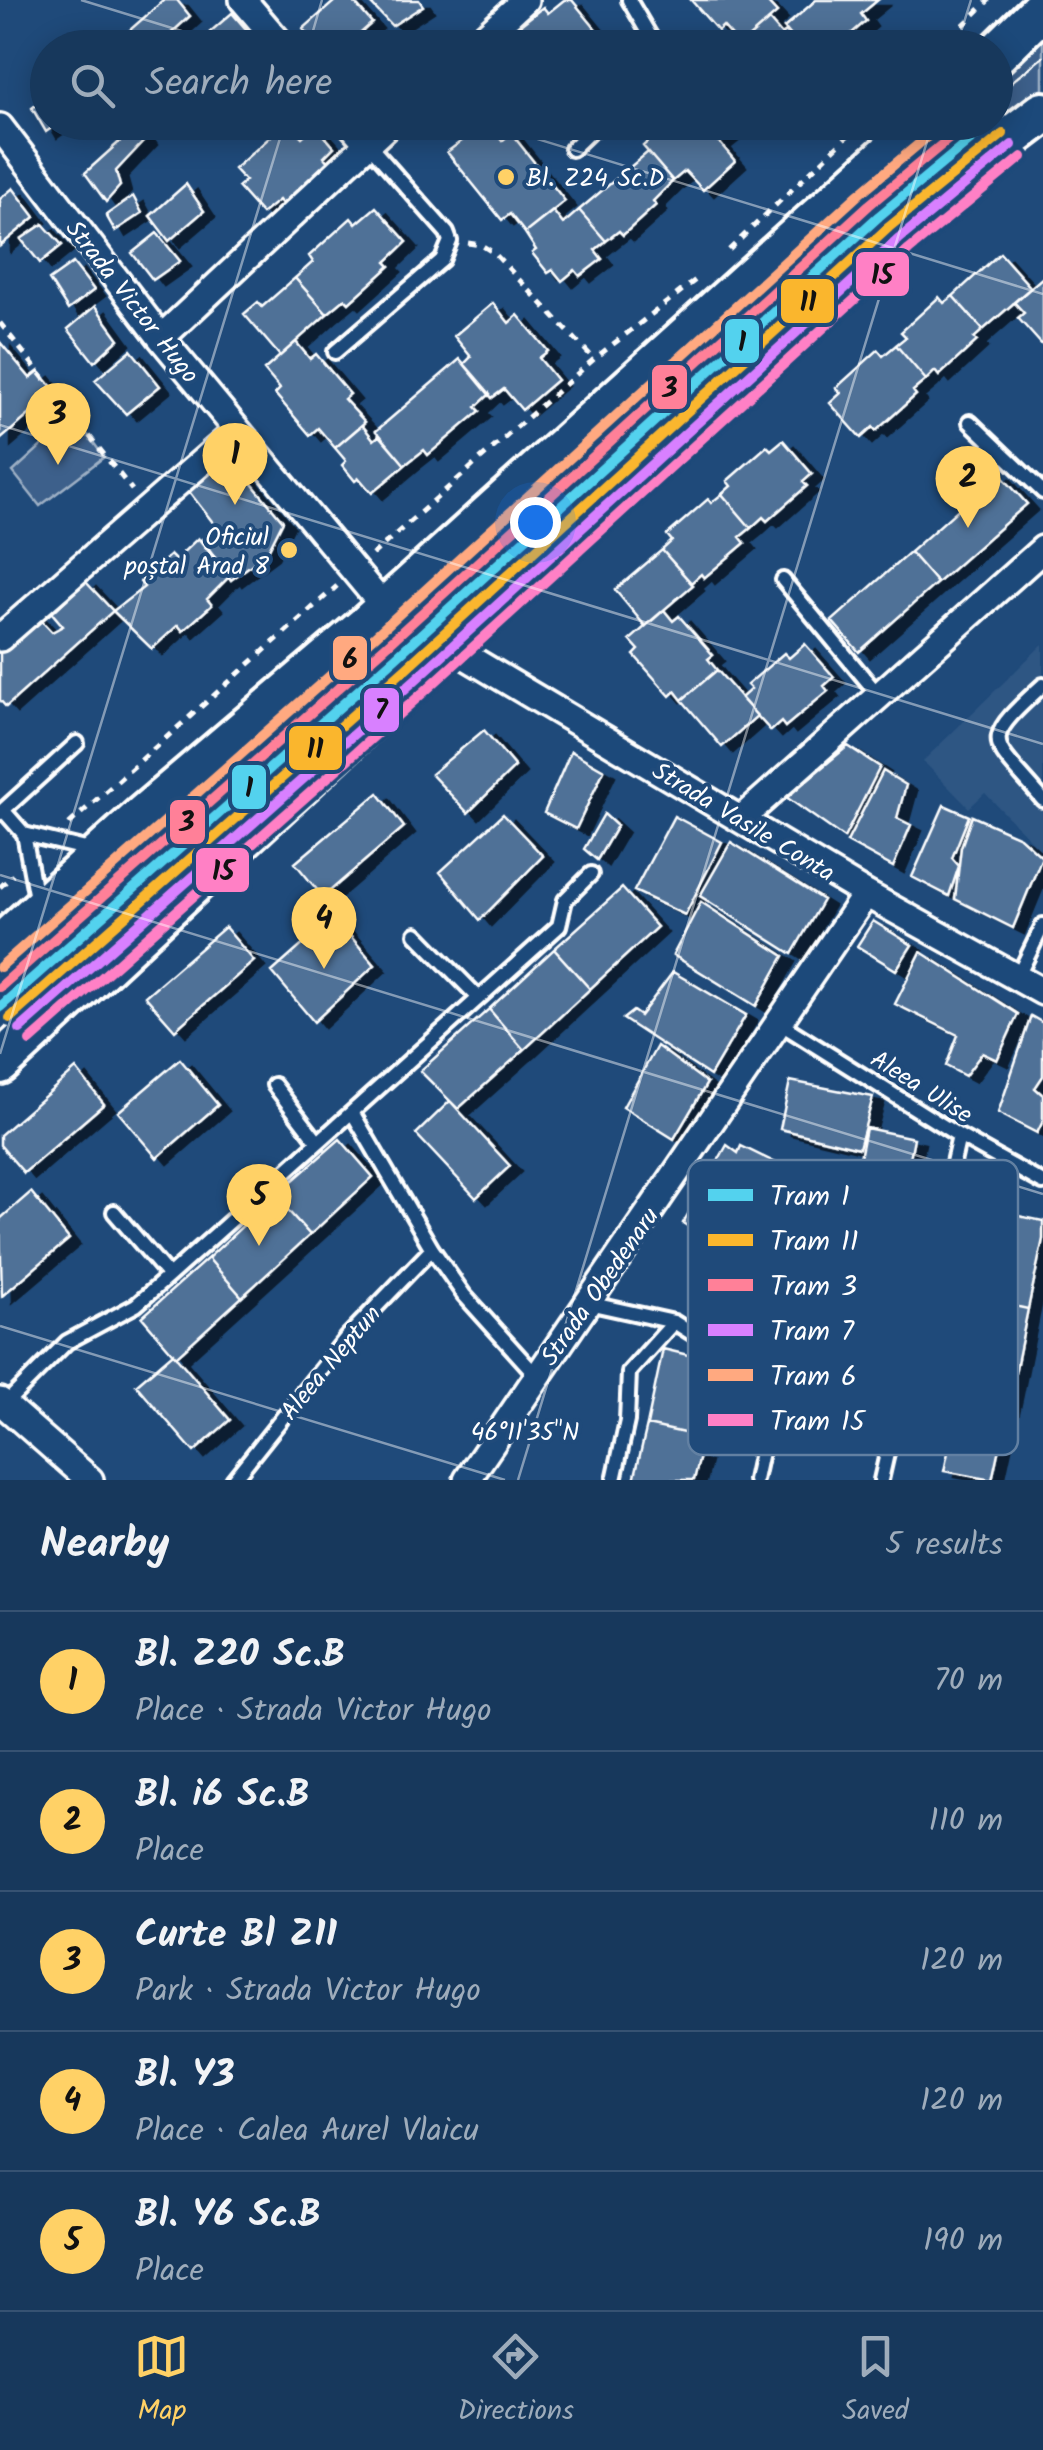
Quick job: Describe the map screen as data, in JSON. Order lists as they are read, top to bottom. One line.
{"streets":{"street":["Strada Victor Hugo","Strada Vasile Conta","Strada Obedenaru"],"lane":["Aleea Ulise","Aleea Neptun"]},"crossings":[["Strada Vasile Conta","Strada Obedenaru"],["Aleea Ulise","Strada Obedenaru"]],"places":["Bl. Z24 Sc.D","Oficiul poștal Arad 8"],"lines":["tram line 1","tram line 11","tram line 3","tram line 6","tram line 7","tram line 15"],"legend":["Tram 1","Tram 11","Tram 3","Tram 7","Tram 6","Tram 15"],"page":{"search":"Search here","pins":["3","1","2","4","5"],"heading":["Nearby","5 results"],"list":[{"mark":"1","name":"Bl. Z20 Sc.B","note":"Place · Strada Victor Hugo","value":"70 m"},{"mark":"2","name":"Bl. i6 Sc.B","note":"Place","value":"110 m"},{"mark":"3","name":"Curte Bl Z11","note":"Park · Strada Victor Hugo","value":"120 m"},{"mark":"4","name":"Bl. Y3","note":"Place · Calea Aurel Vlaicu","value":"120 m"},{"mark":"5","name":"Bl. Y6 Sc.B","note":"Place","value":"190 m"}],"nav":["Map","Directions","Saved"]},"coordinates":["46°11'35\"N"]}
